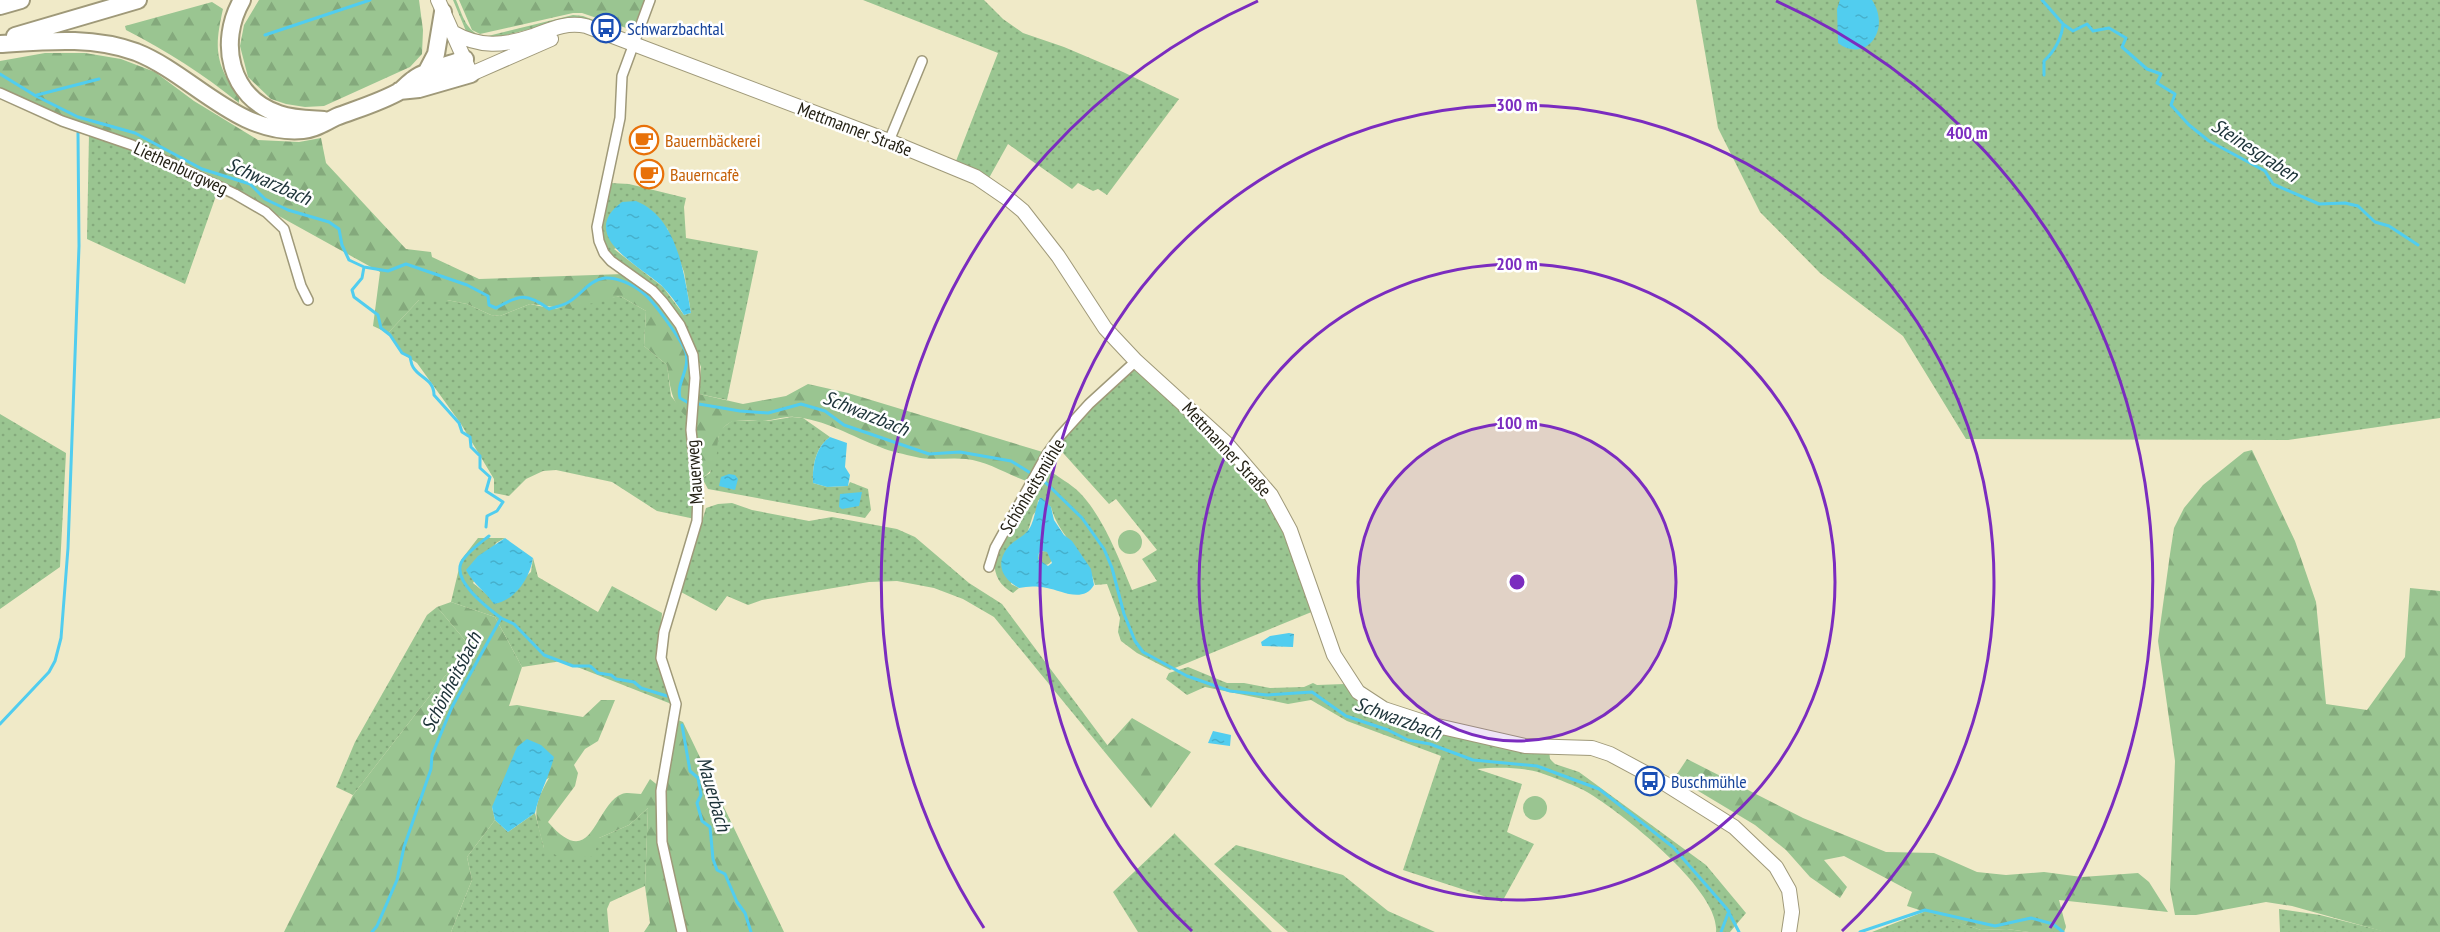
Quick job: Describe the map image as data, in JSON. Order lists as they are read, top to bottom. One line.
{"streets":{"main road":["Mettmanner Straße"],"street":["Liethenburgweg","Mauerweg","Schönheitsmühle"]},"crossings":[["Mettmanner Straße","Mauerweg"],["Mettmanner Straße","Schönheitsmühle"]],"water":["Steinesgraben","Schwarzbach","Schönheitsbach","Mauerbach"],"places":{"bus stop":["Schwarzbachtal","Buschmühle"],"cafe":["Bauernbäckerei","Bauerncafè"]},"rings":["300 m","400 m","200 m","100 m"]}
